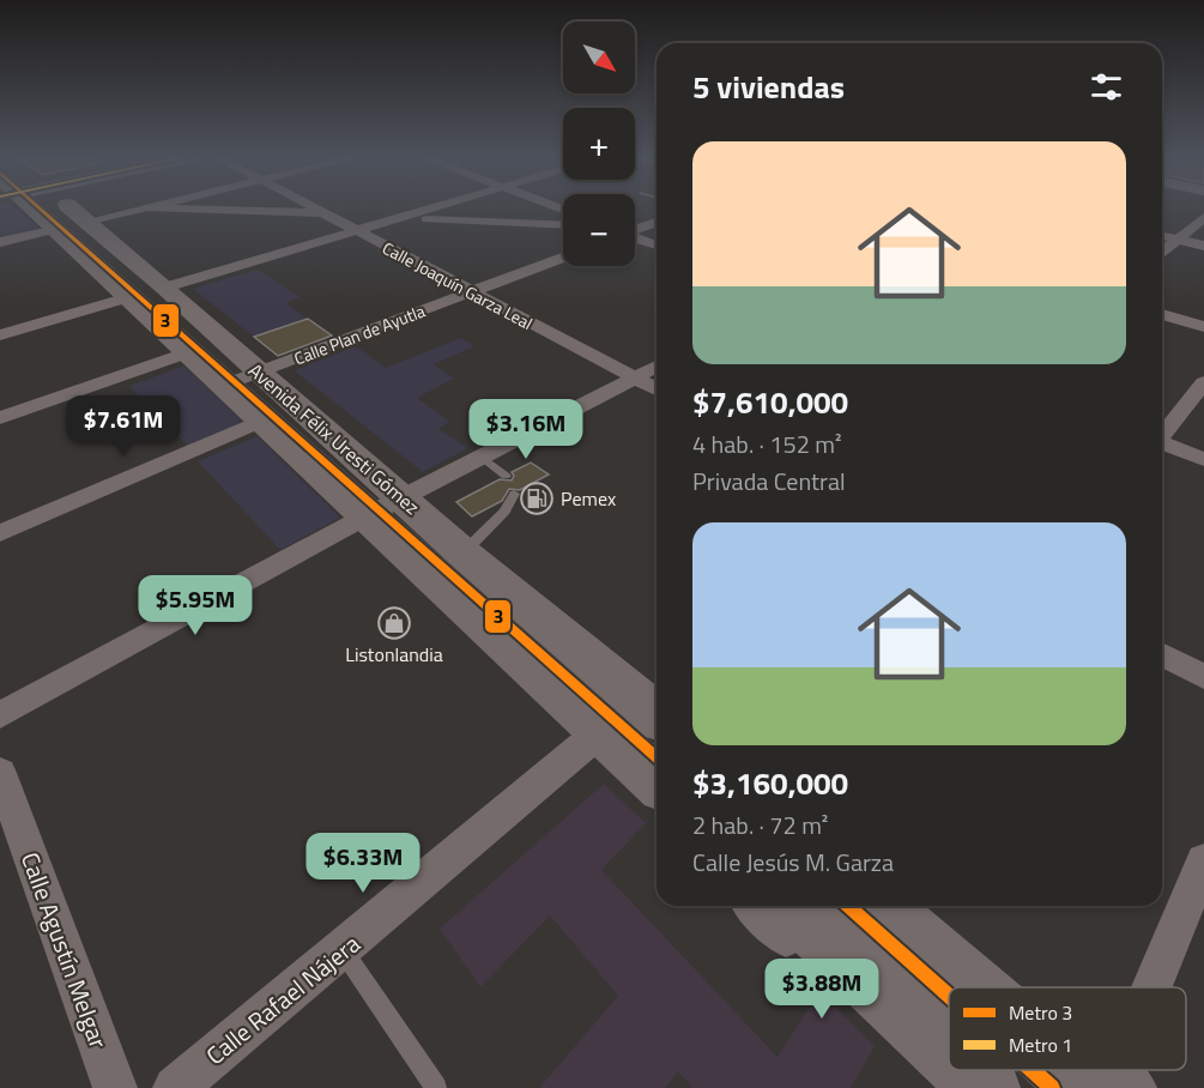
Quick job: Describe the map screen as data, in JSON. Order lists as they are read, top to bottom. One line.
{"streets":{"main road":["Avenida Félix Uresti Gómez"],"street":["Calle Joaquín Garza Leal","Calle Plan de Ayutla","Calle Agustín Melgar","Calle Rafael Nájera"]},"crossings":[["Calle Joaquín Garza Leal","Calle Plan de Ayutla"],["Calle Plan de Ayutla","Avenida Félix Uresti Gómez"]],"places":{"fuel station":["Pemex"],"shop":["Listonlandia"]},"lines":["metro line 3"],"legend":["Metro 3","Metro 1"],"north":"bottom right","page":{"map_buttons":["+","−"],"heading":"5 viviendas","list":[{"name":"$7,610,000","note":"4 hab. · 152 m² · Privada Central"},{"name":"$3,160,000","note":"2 hab. · 72 m² · Calle Jesús M. Garza"}],"price":["$7.61M","$3.16M","$5.95M","$6.33M","$3.88M"]}}
